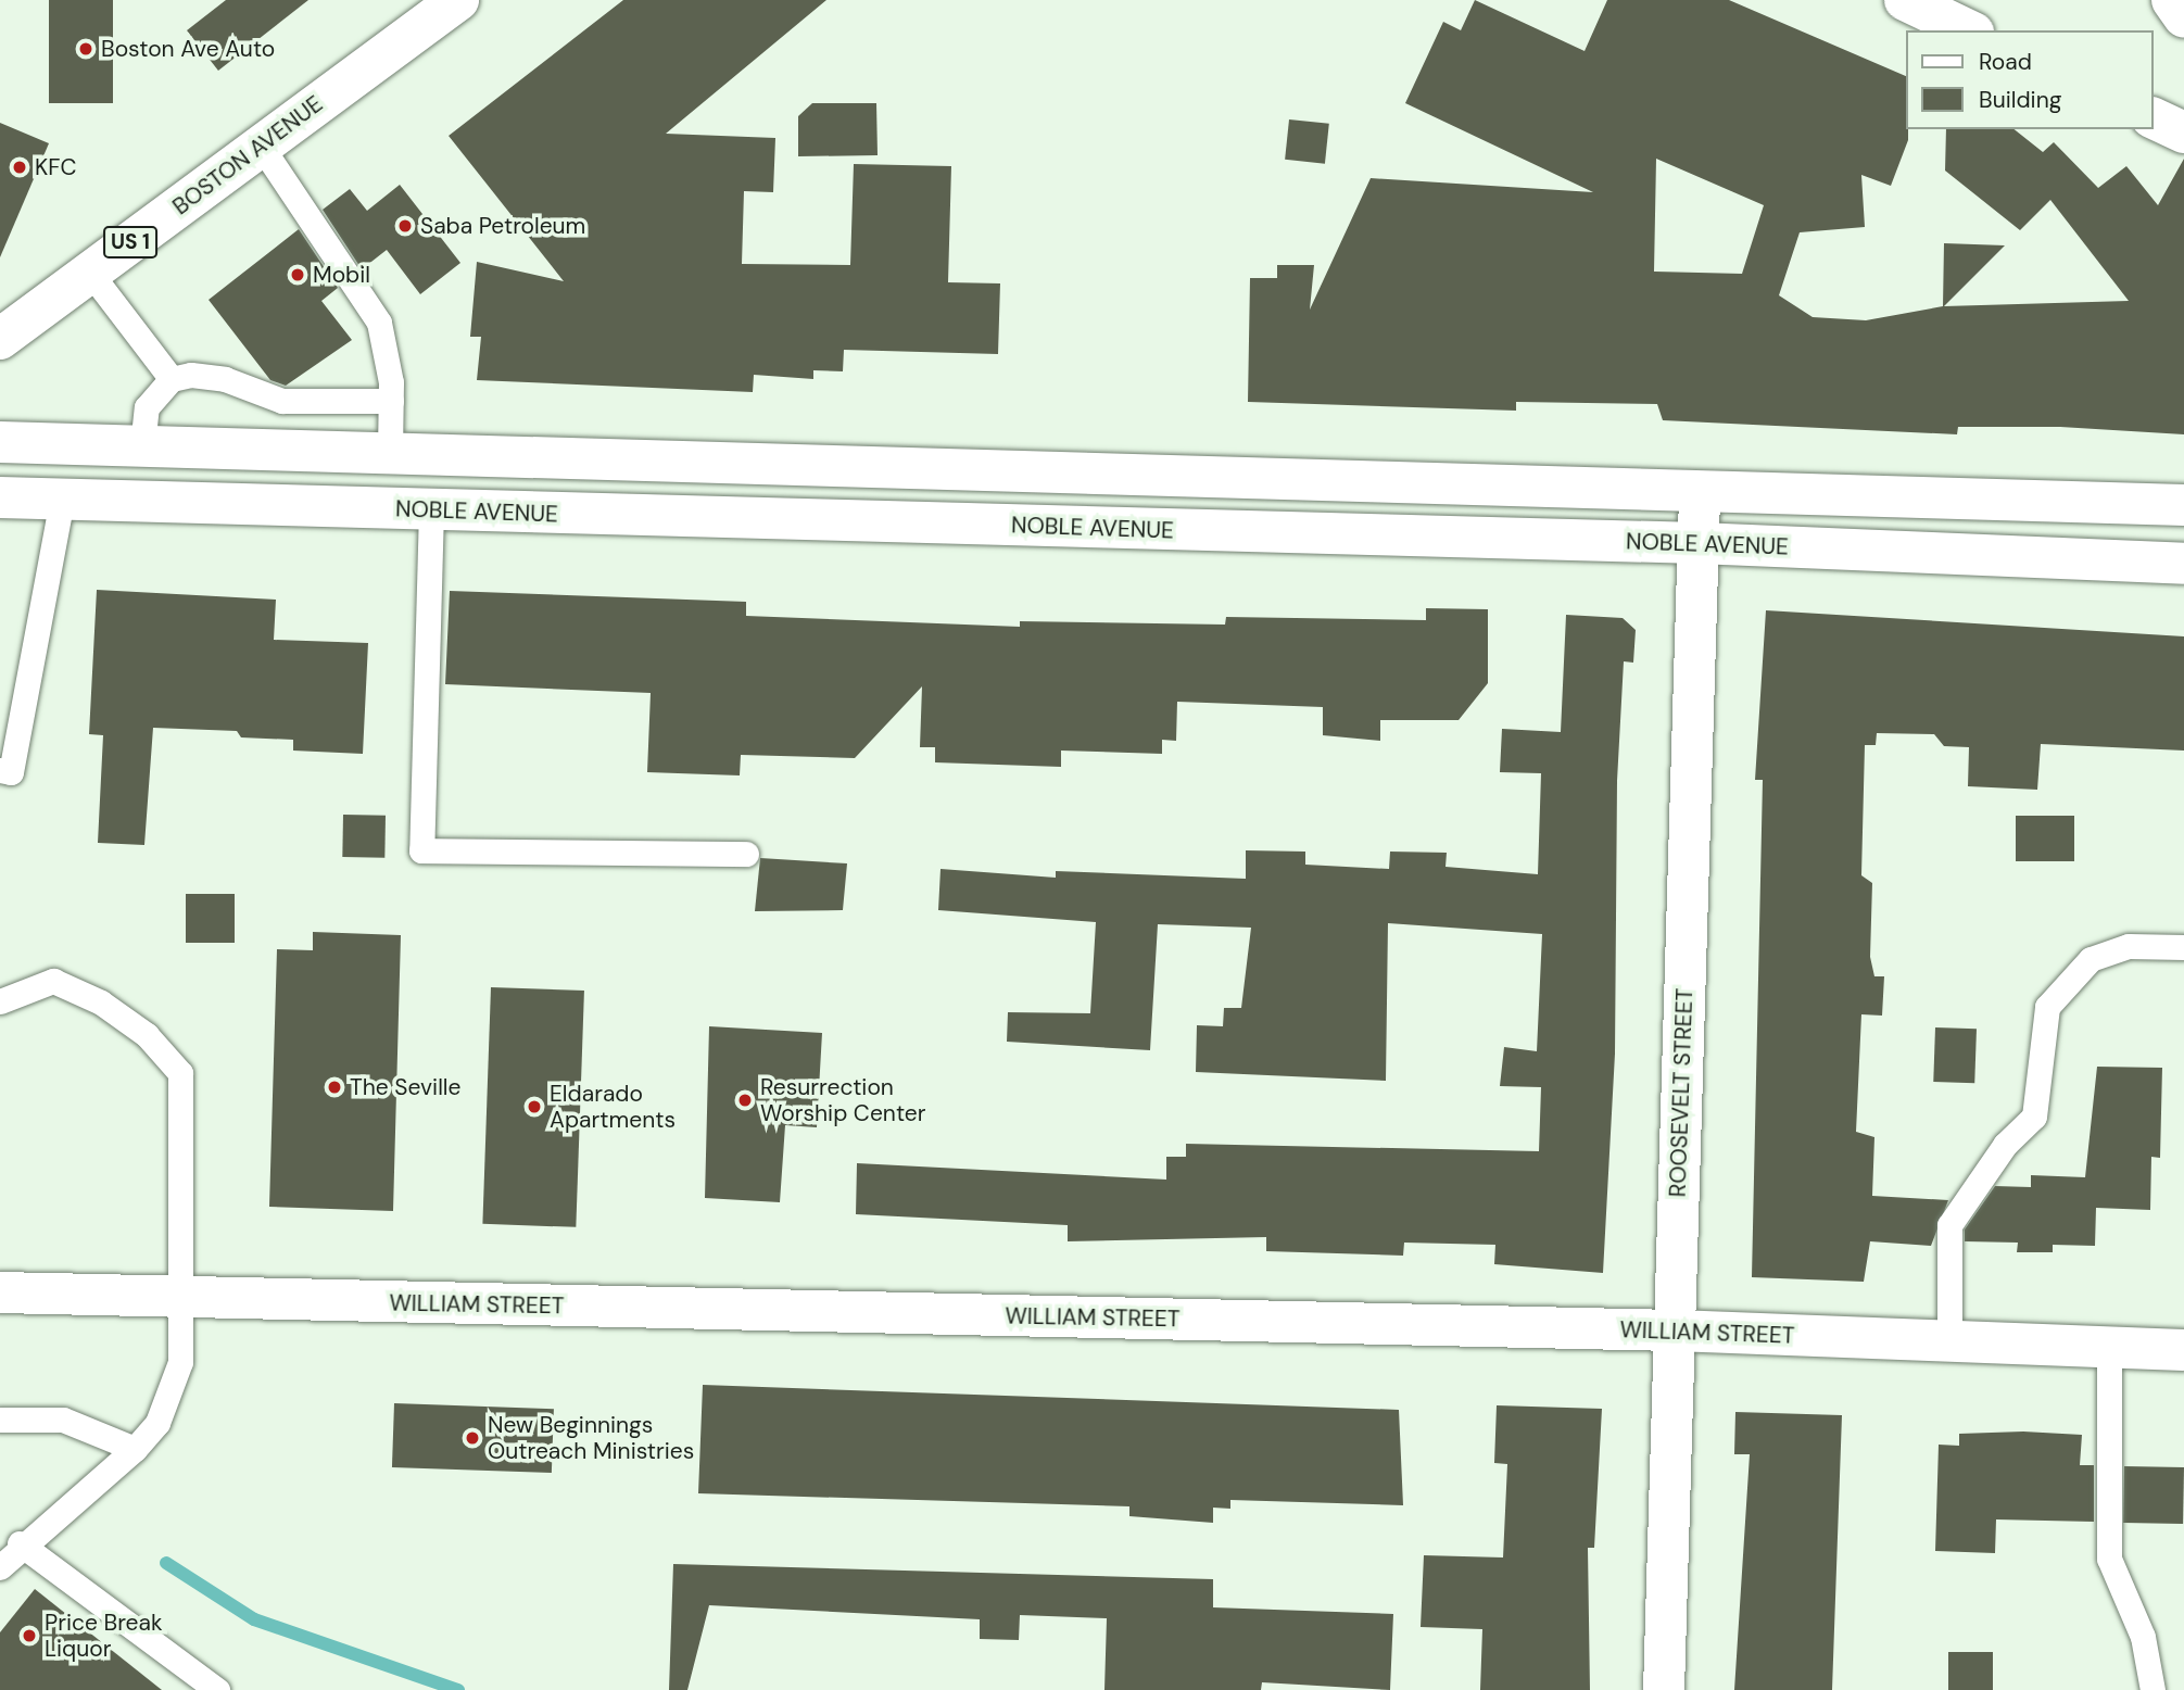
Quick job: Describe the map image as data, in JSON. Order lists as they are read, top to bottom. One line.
{"streets":{"main road":["BOSTON AVENUE","US 1","NOBLE AVENUE","ROOSEVELT STREET","WILLIAM STREET"]},"crossings":[["NOBLE AVENUE","ROOSEVELT STREET"],["ROOSEVELT STREET","WILLIAM STREET"]],"places":["Boston Ave Auto","KFC","Saba Petroleum","Mobil","The Seville","Resurrection Worship Center","Eldarado Apartments","New Beginnings Outreach Ministries","Price Break Liquor"],"legend":["Road","Building"]}
